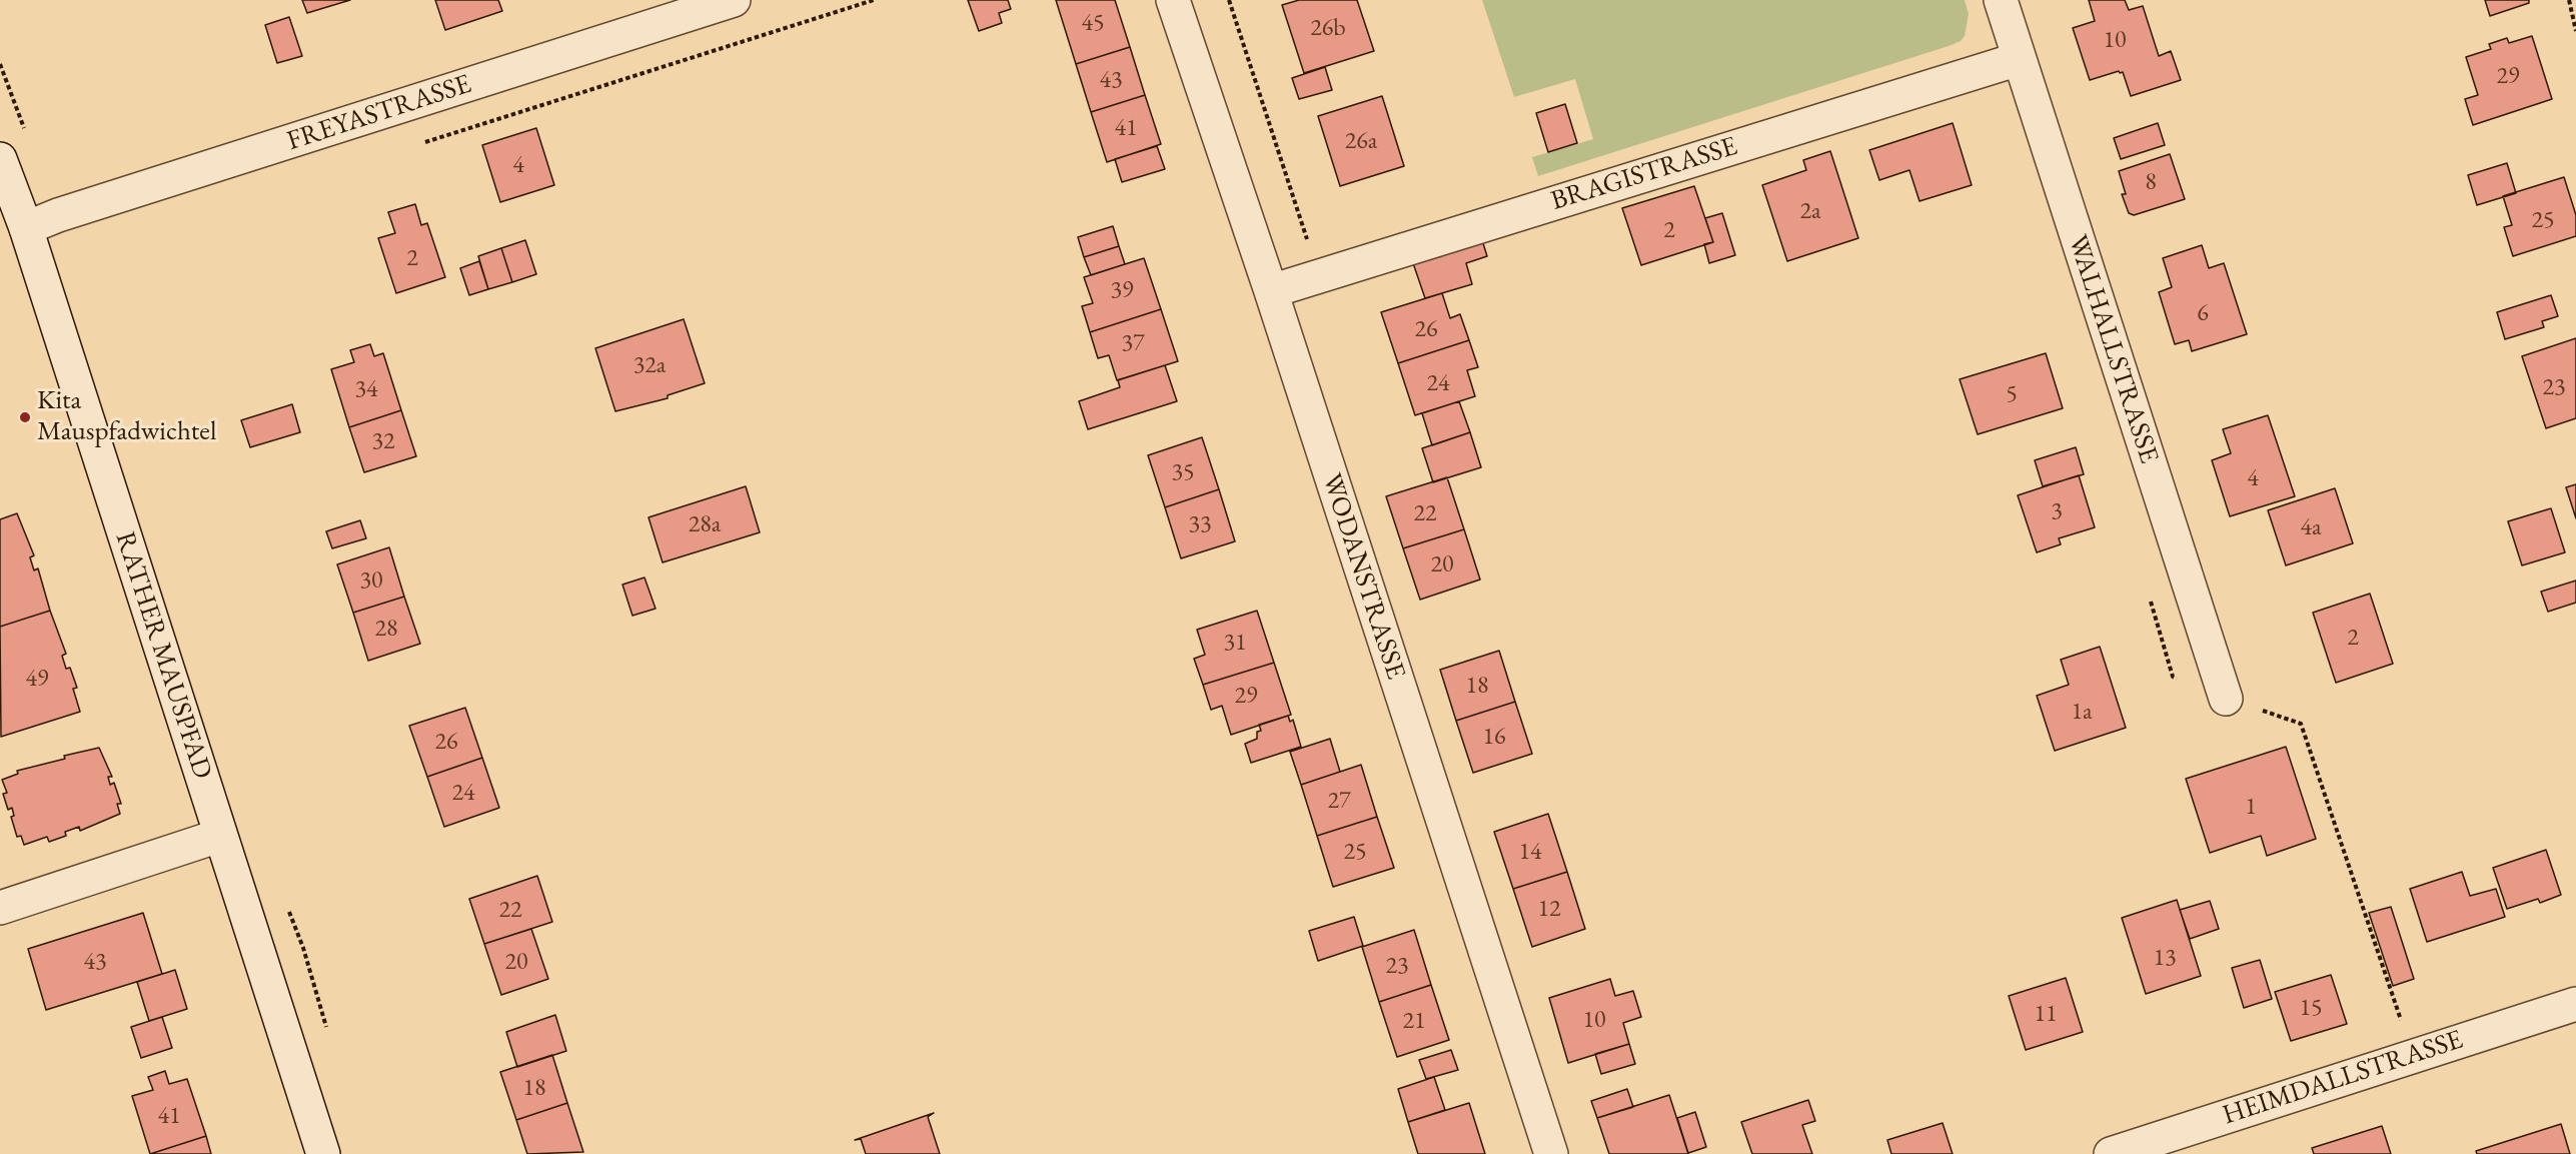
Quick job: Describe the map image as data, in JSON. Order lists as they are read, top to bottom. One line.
{"streets":{"street":["FREYASTRASSE","BRAGISTRASSE","WALHALLSTRASSE","WODANSTRASSE","RATHER MAUSPFAD","HEIMDALLSTRASSE"]},"crossings":[["FREYASTRASSE","RATHER MAUSPFAD"],["BRAGISTRASSE","WALHALLSTRASSE"],["BRAGISTRASSE","WODANSTRASSE"]],"places":["Kita Mauspfadwichtel"],"house_numbers":["45","26b","10","29","43","41","26a","4","8","2a","25","2","2","39","6","26","37","32a","24","23","34","5","32","35","4","3","22","28a","33","4a","20","30","28","2","31","49","18","29","1a","16","26","24","27","1","25","14","12","22","13","43","20","23","15","11","10","21","18","41"]}
